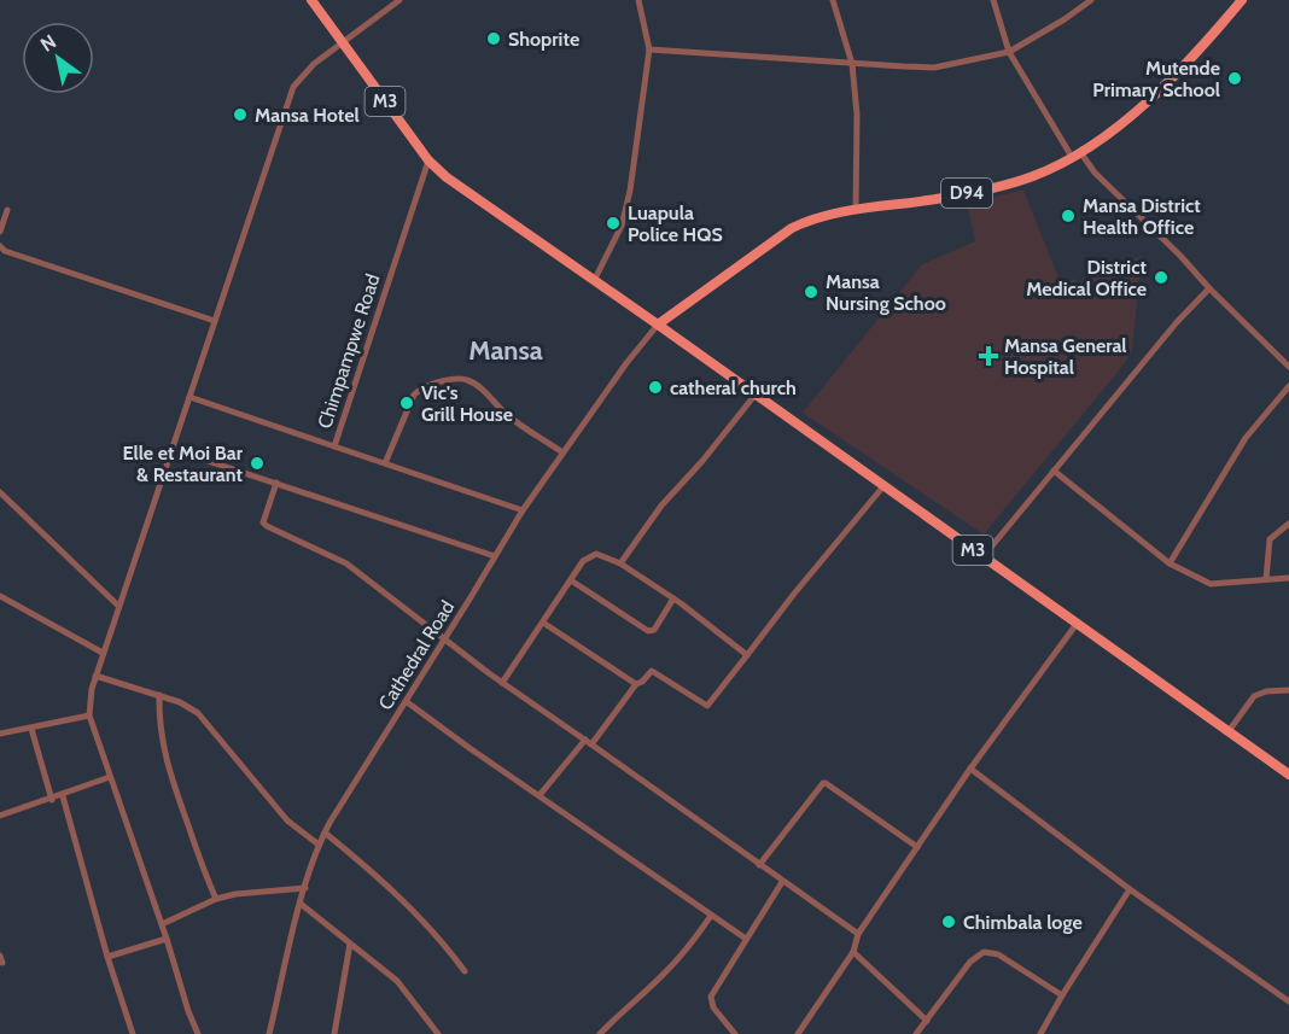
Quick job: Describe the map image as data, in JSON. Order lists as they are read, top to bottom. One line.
{"streets":{"main road":["M3","D94"],"street":["Chimpampwe Road","Cathedral Road"]},"crossings":[["M3","D94"],["M3","Chimpampwe Road"],["M3","Cathedral Road"],["D94","Cathedral Road"],["Chimpampwe Road","Cathedral Road"]],"districts":["Mansa"],"places":{"other":["Shoprite","Mutende Primary School","Mansa Hotel","Mansa District Health Office","Luapula Police HQS","District Medical Office","Mansa Nursing Schoo","catheral church","Vic's Grill House","Elle et Moi Bar & Restaurant","Chimbala loge"],"health":["Mansa General Hospital"]},"north":"top left"}
